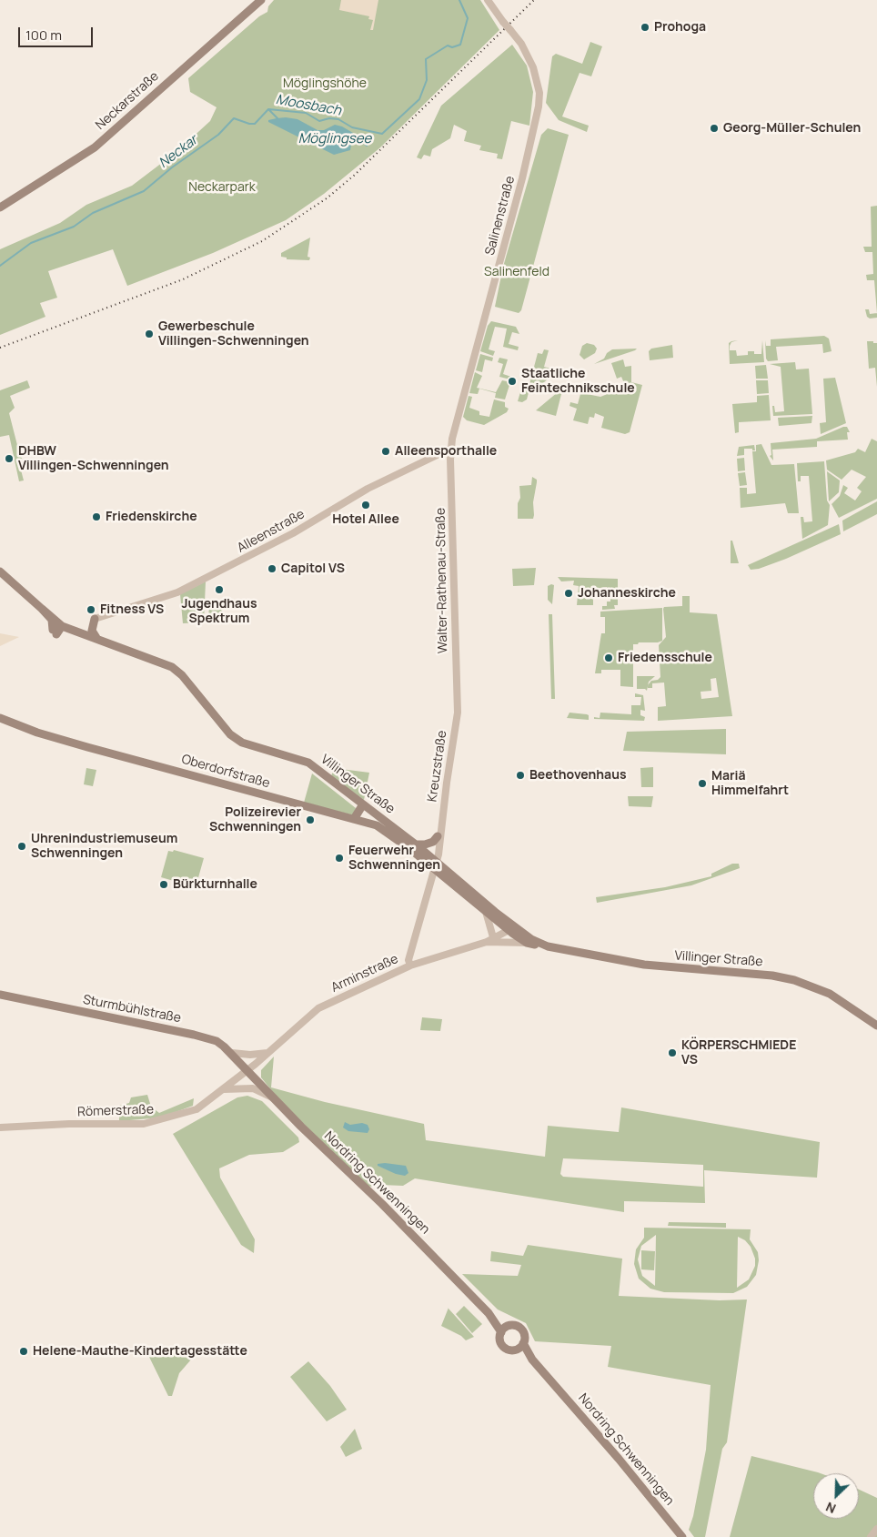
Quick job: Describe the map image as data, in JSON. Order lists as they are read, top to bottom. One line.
{"streets":{"main road":["Neckarstraße","Oberdorfstraße","Villinger Straße","Sturmbühlstraße","Nordring Schwenningen"],"street":["Salinenstraße","Alleenstraße","Walter-Rathenau-Straße","Kreuzstraße","Arminstraße","Römerstraße"]},"crossings":[["Salinenstraße","Alleenstraße"],["Salinenstraße","Walter-Rathenau-Straße"],["Alleenstraße","Walter-Rathenau-Straße"],["Walter-Rathenau-Straße","Kreuzstraße"],["Kreuzstraße","Oberdorfstraße"],["Kreuzstraße","Villinger Straße"],["Kreuzstraße","Arminstraße"],["Oberdorfstraße","Villinger Straße"],["Villinger Straße","Arminstraße"],["Arminstraße","Sturmbühlstraße"],["Arminstraße","Römerstraße"],["Arminstraße","Nordring Schwenningen"],["Sturmbühlstraße","Römerstraße"],["Sturmbühlstraße","Nordring Schwenningen"],["Römerstraße","Nordring Schwenningen"]],"water":["Moosbach","Möglingsee","Neckar"],"parks":["Möglingshöhe","Neckarpark","Salinenfeld"],"places":["Prohoga","Georg-Müller-Schulen","Gewerbeschule Villingen-Schwenningen","Staatliche Feintechnikschule","Alleensporthalle","DHBW Villingen-Schwenningen","Hotel Allee","Friedenskirche","Capitol VS","Jugendhaus Spektrum","Johanneskirche","Fitness VS","Friedensschule","Beethovenhaus","Mariä Himmelfahrt","Polizeirevier Schwenningen","Uhrenindustriemuseum Schwenningen","Feuerwehr Schwenningen","Bürkturnhalle","KÖRPERSCHMIEDE VS","Helene-Mauthe-Kindertagesstätte"],"scale_bar":"100 m","north":"bottom left"}
